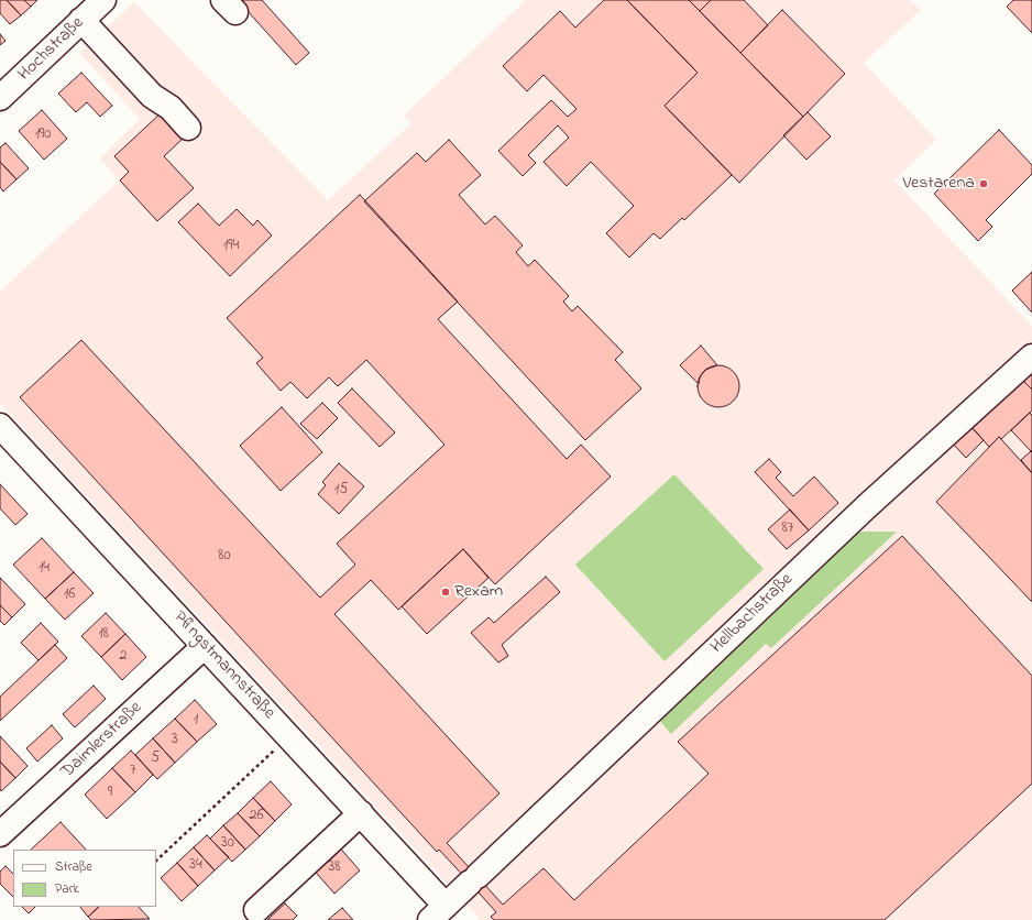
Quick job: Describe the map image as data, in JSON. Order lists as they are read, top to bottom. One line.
{"streets":{"street":["Hochstraße","Hellbachstraße","Pfingstmannstraße","Daimlerstraße"]},"crossings":[["Hellbachstraße","Pfingstmannstraße"],["Pfingstmannstraße","Daimlerstraße"]],"places":["Vestarena","Rexam"],"house_numbers":["190","194","15","87","80","14","16","18","2","1","3","5","7","9","26","30","34","38"],"legend":["Straße","Park"]}
